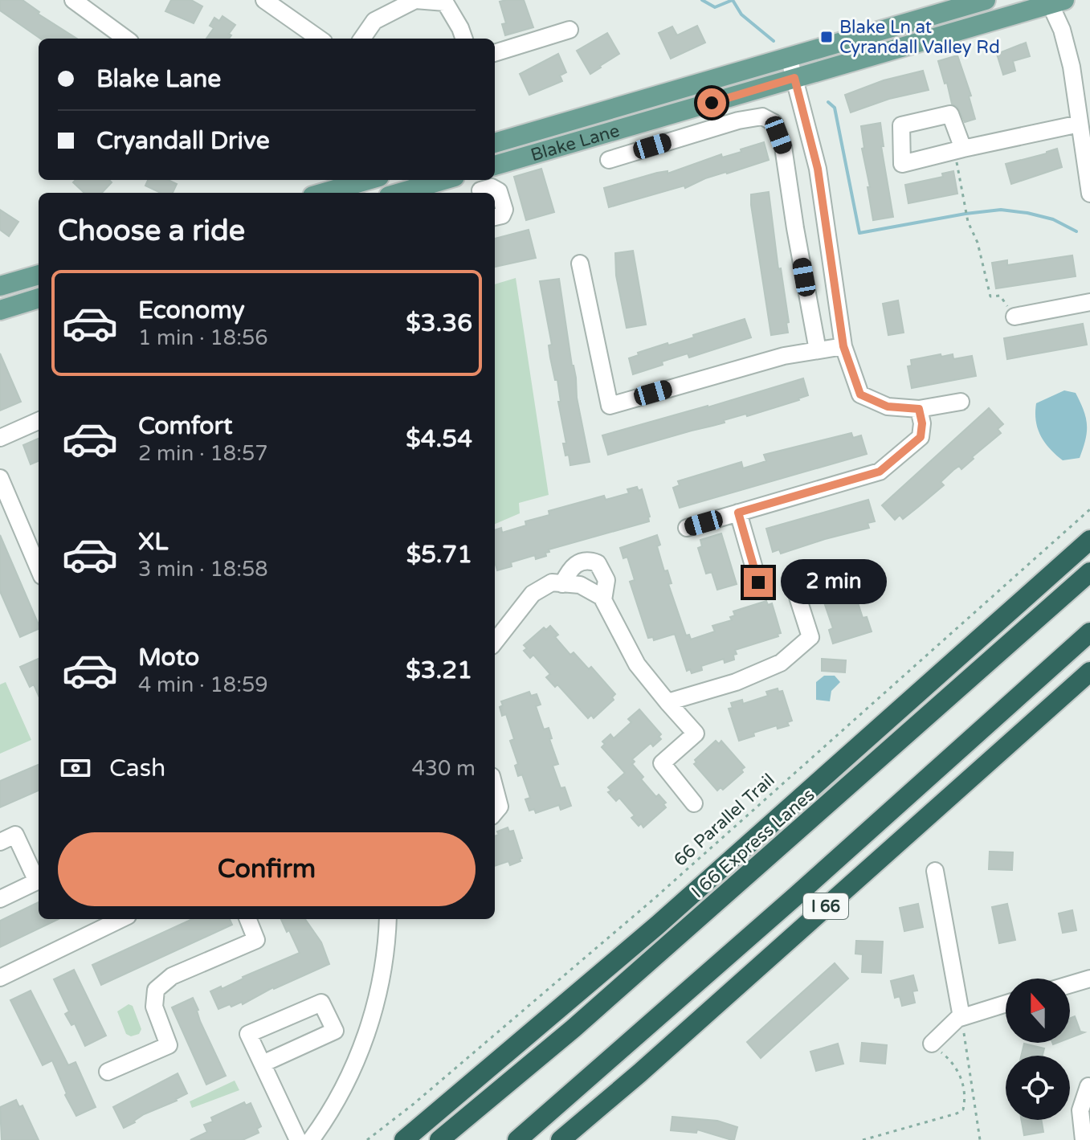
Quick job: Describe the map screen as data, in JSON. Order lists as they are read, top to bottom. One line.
{"streets":{"highway":["I 66 Express Lanes","I 66"],"main road":["Blake Lane"],"path":["66 Parallel Trail"]},"places":{"transit":["Blake Ln at Cyrandall Valley Rd"]},"north":"top","page":{"banner":["Blake Lane","Cryandall Drive"],"heading":"Choose a ride","list":[{"name":"Economy","note":"1 min · 18:56","value":"$3.36"},{"name":"Comfort","note":"2 min · 18:57","value":"$4.54"},{"name":"XL","note":"3 min · 18:58","value":"$5.71"},{"name":"Moto","note":"4 min · 18:59","value":"$3.21"}],"bubble":"2 min","pay":["Cash","430 m"],"buttons":"Confirm"}}
